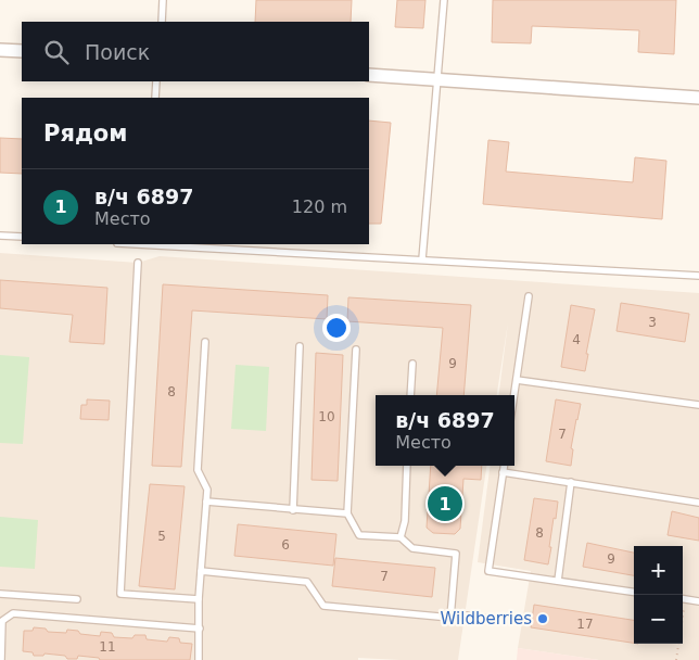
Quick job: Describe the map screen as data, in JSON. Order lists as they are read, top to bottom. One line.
{"places":["Wildberries"],"house_numbers":["3","4","9","8","10","7","8","5","6","9","7","17","11"],"page":{"search":"Поиск","heading":"Рядом","list":[{"mark":"1","name":"в/ч 6897","note":"Место","value":"120 m"}],"popup":["в/ч 6897","Место"],"pins":"1","map_buttons":["+","−"]}}
